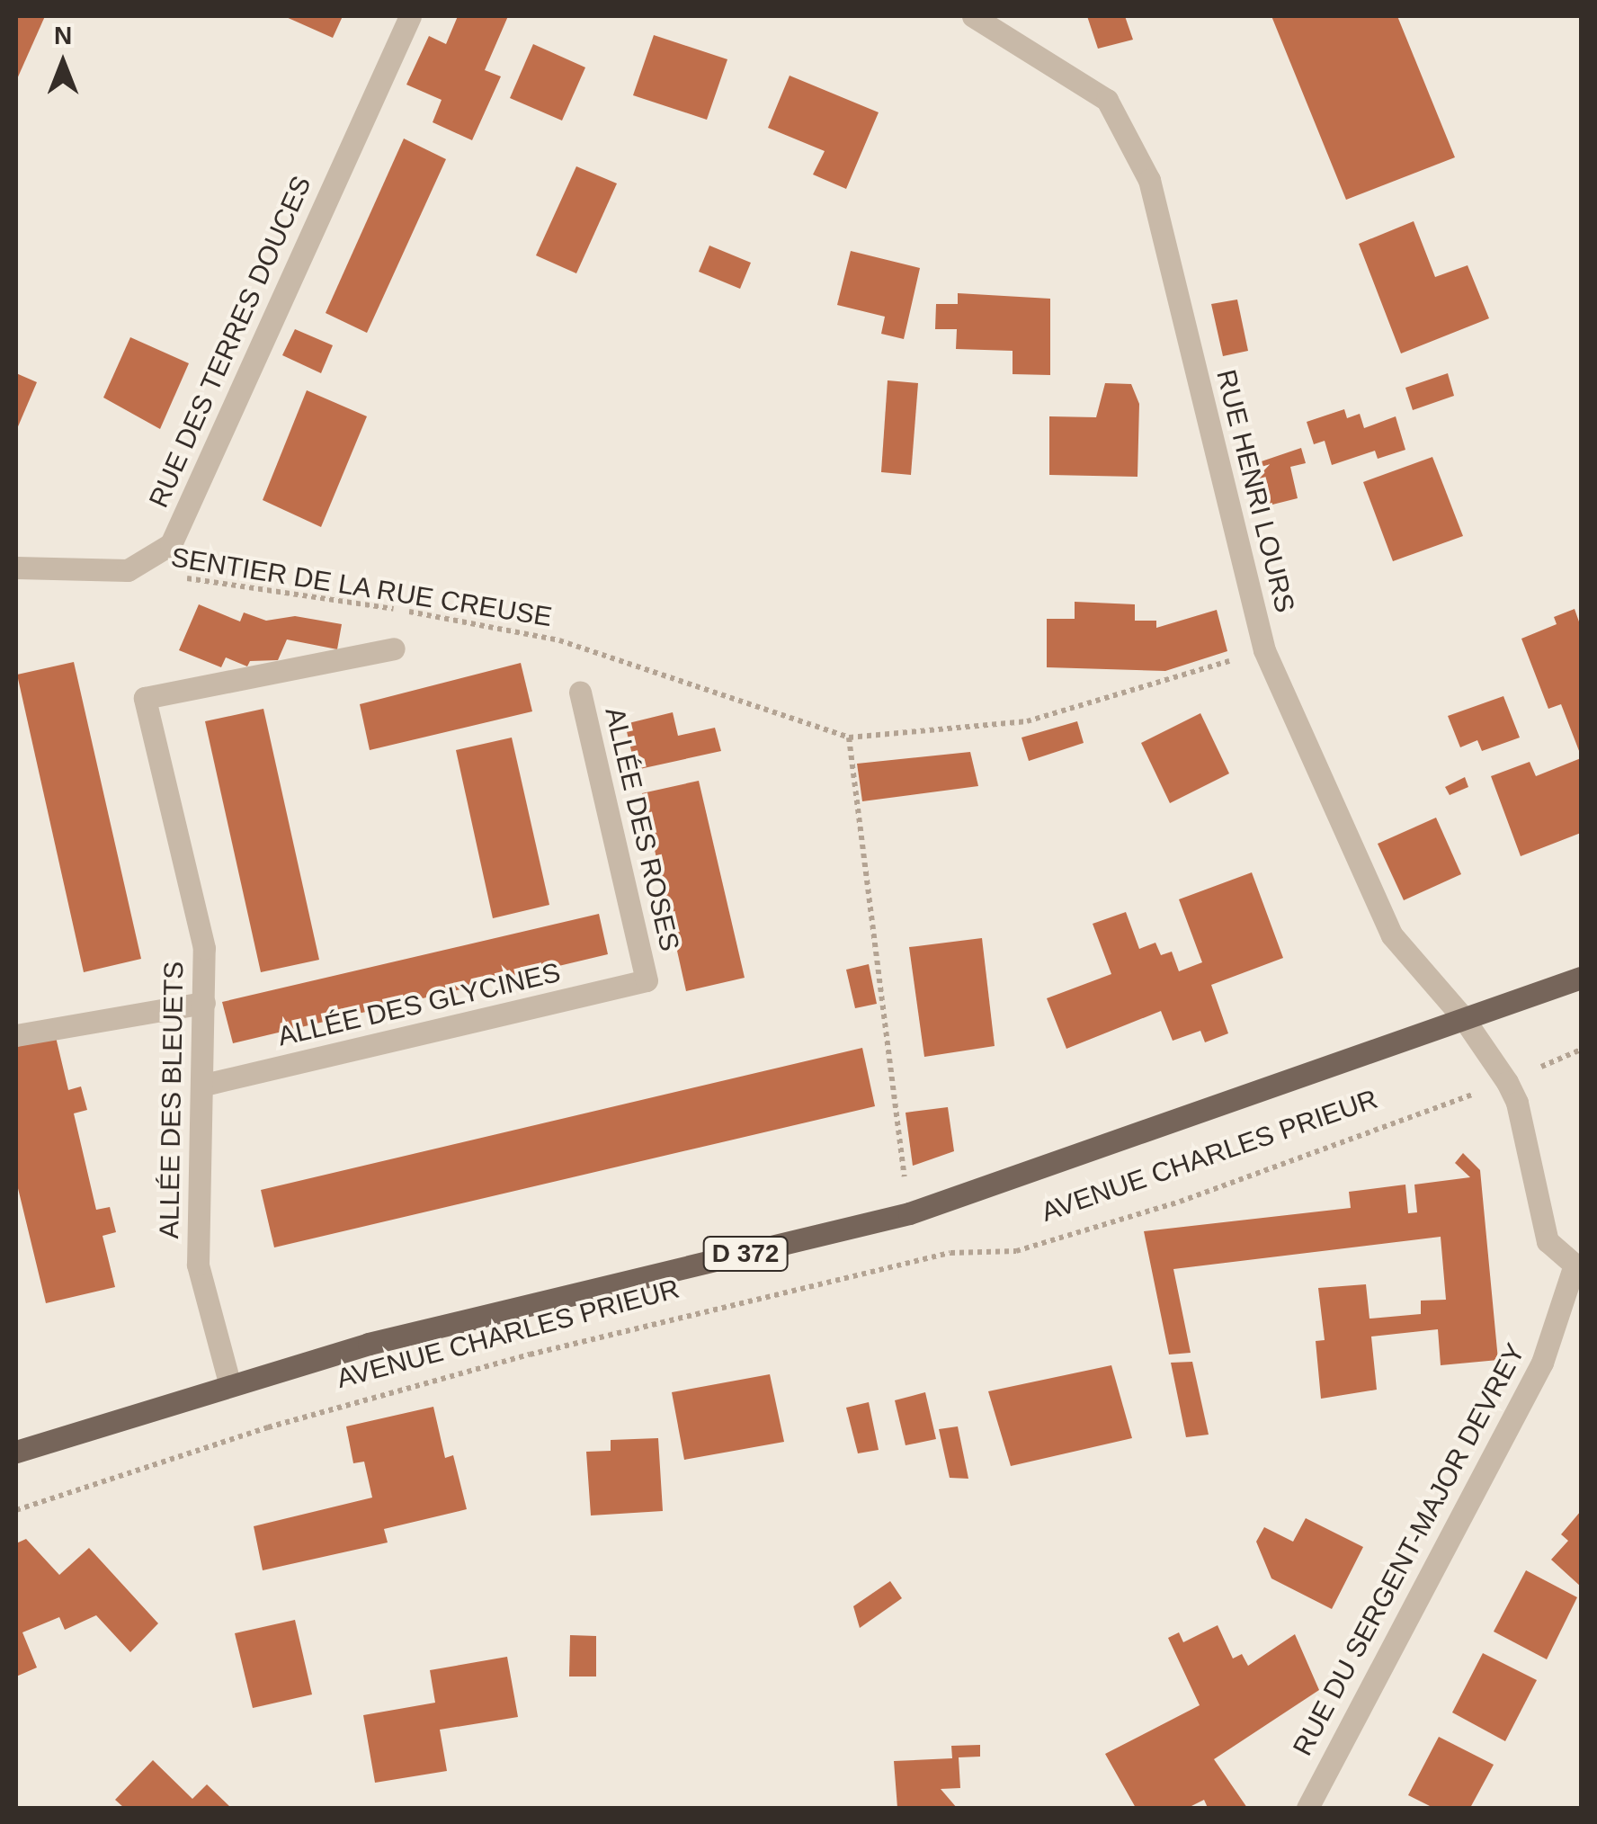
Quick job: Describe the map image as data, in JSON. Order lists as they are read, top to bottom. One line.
{"streets":{"main road":["AVENUE CHARLES PRIEUR","D 372"],"street":["RUE DES TERRES DOUCES","RUE HENRI LOURS","ALLÉE DES ROSES","ALLÉE DES GLYCINES","ALLÉE DES BLEUETS","RUE DU SERGENT-MAJOR DEVREY"],"path":["SENTIER DE LA RUE CREUSE"]},"crossings":[["RUE DES TERRES DOUCES","SENTIER DE LA RUE CREUSE"],["RUE HENRI LOURS","SENTIER DE LA RUE CREUSE"],["RUE HENRI LOURS","AVENUE CHARLES PRIEUR"],["RUE HENRI LOURS","D 372"],["RUE HENRI LOURS","RUE DU SERGENT-MAJOR DEVREY"],["ALLÉE DES ROSES","ALLÉE DES GLYCINES"],["ALLÉE DES GLYCINES","ALLÉE DES BLEUETS"],["ALLÉE DES BLEUETS","AVENUE CHARLES PRIEUR"],["AVENUE CHARLES PRIEUR","D 372"]],"north":"top"}
